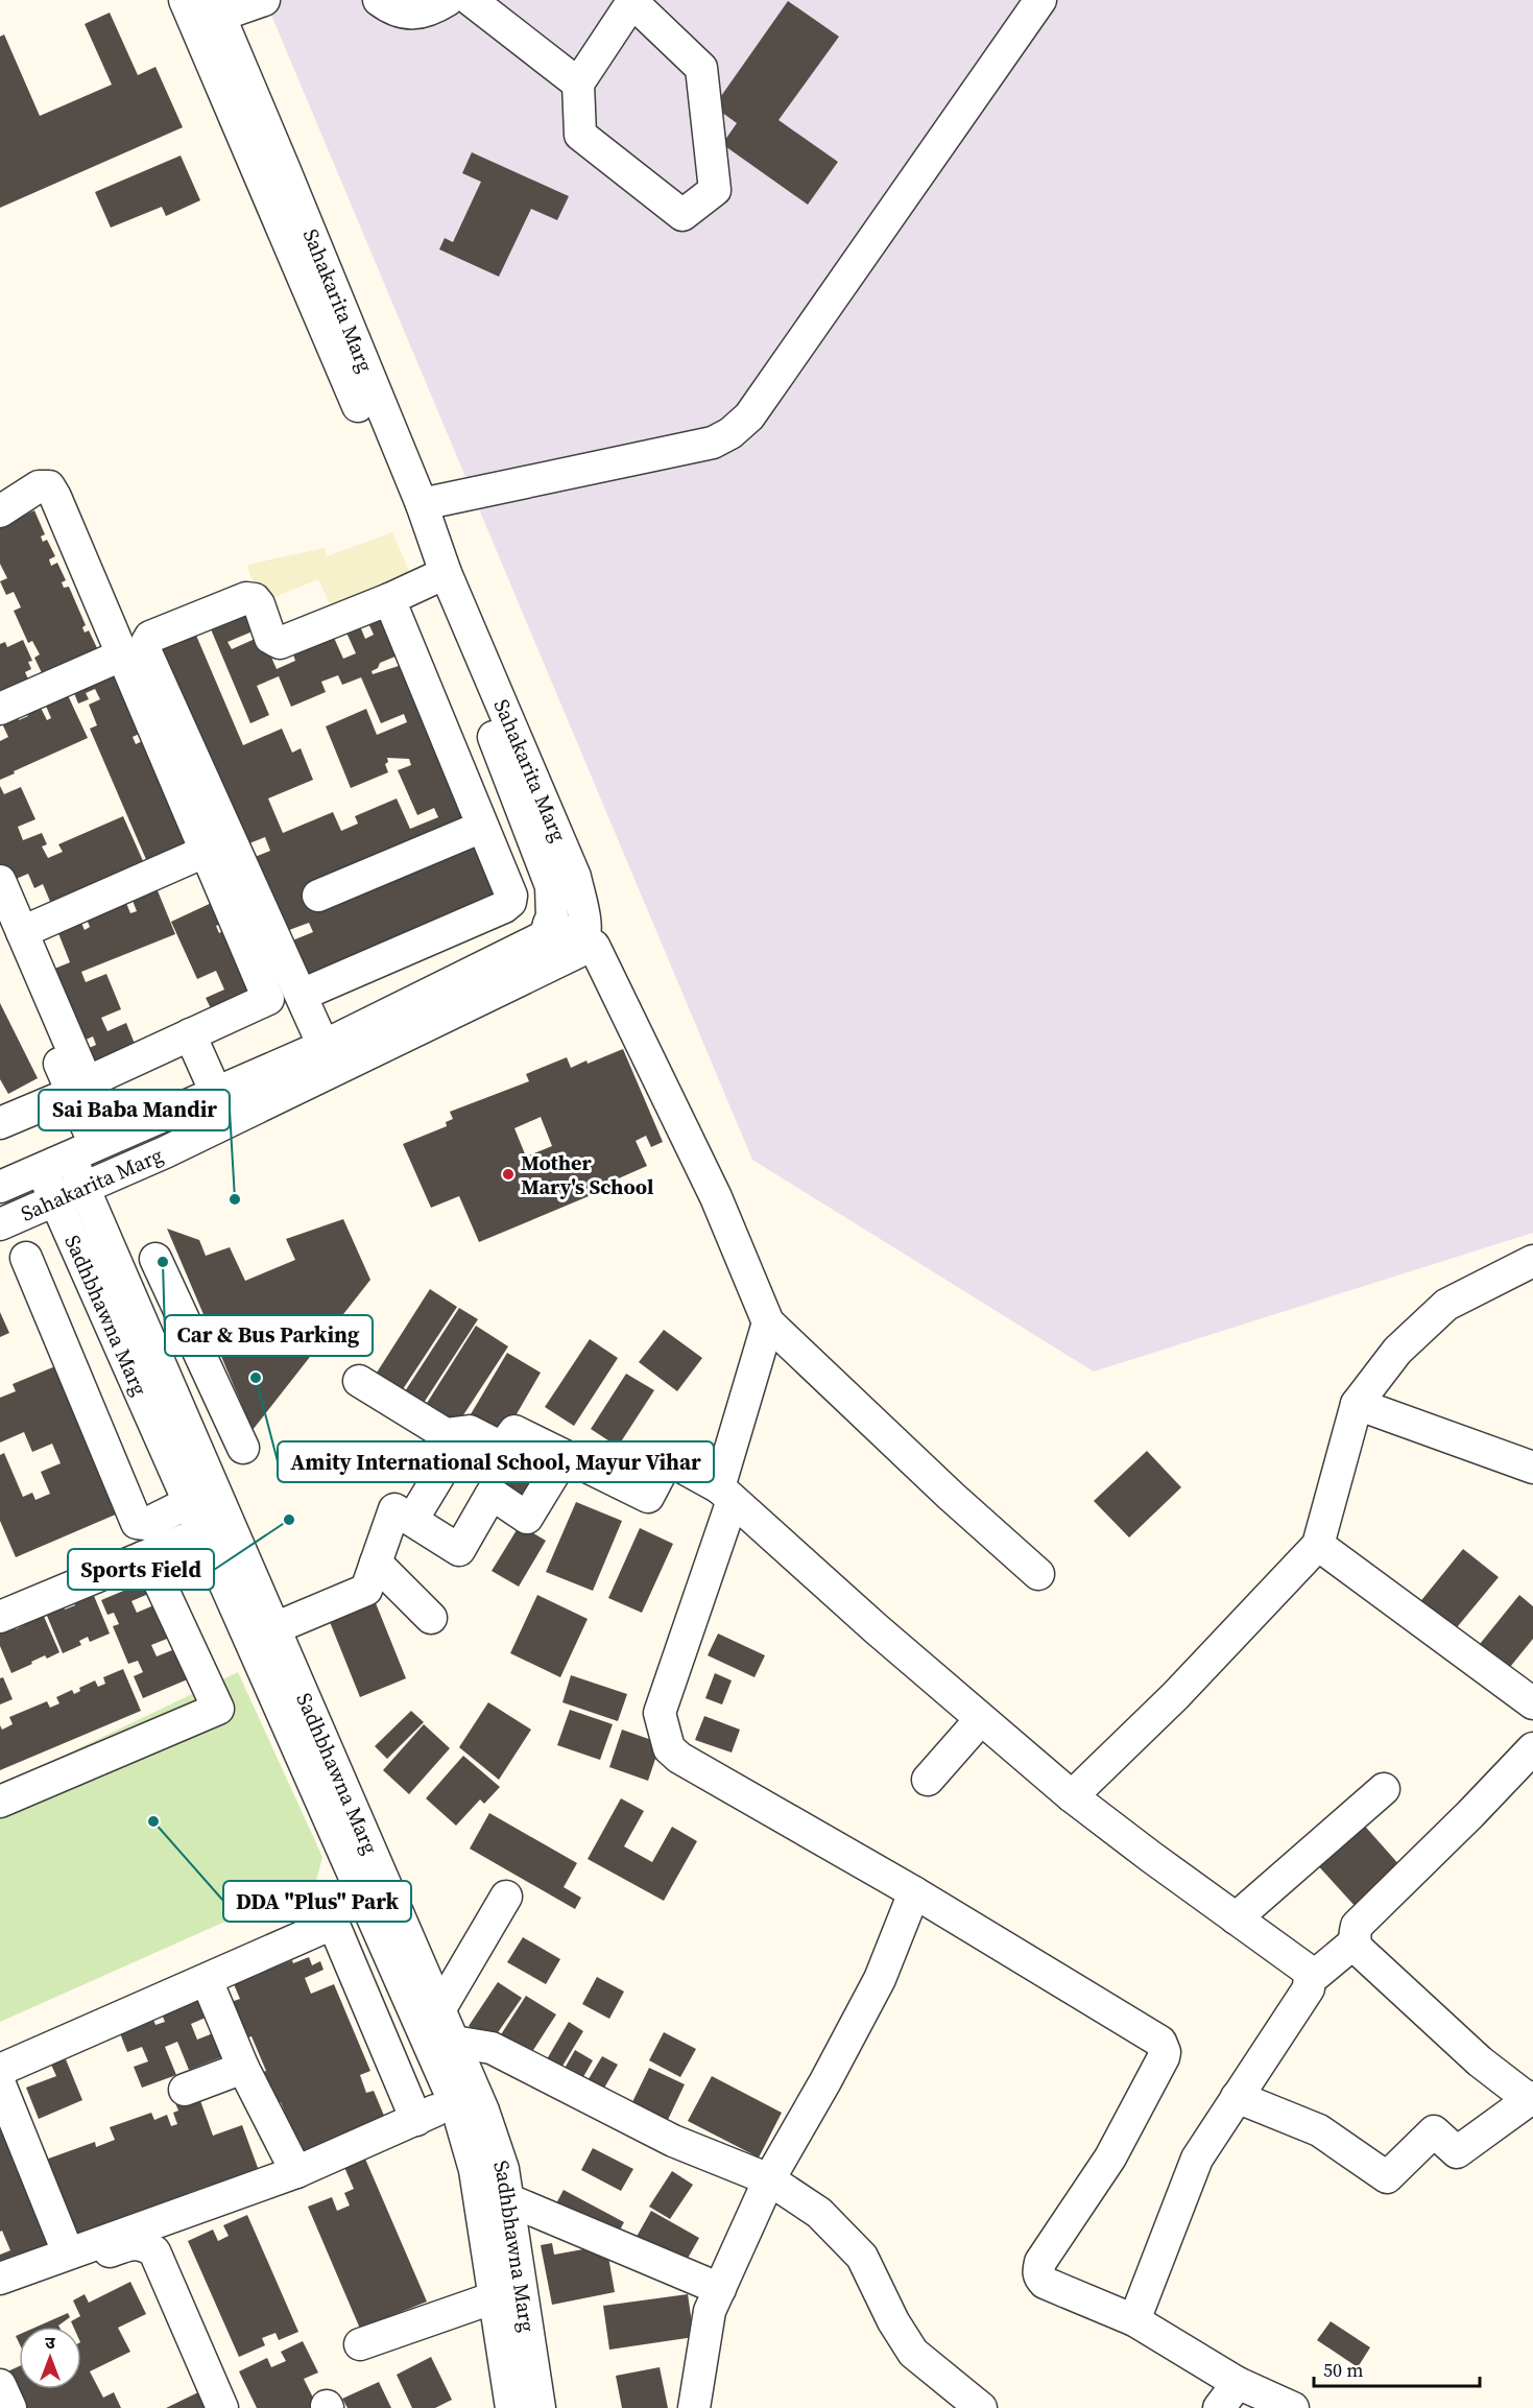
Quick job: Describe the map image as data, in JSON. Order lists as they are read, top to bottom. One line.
{"streets":{"street":["Sahakarita Marg","Sadhbhawna Marg"]},"crossings":[["Sahakarita Marg","Sadhbhawna Marg"]],"places":["Mother Mary's School","Sai Baba Mandir","Car & Bus Parking","Amity International School, Mayur Vihar","Sports Field","DDA \"Plus\" Park"],"scale_bar":"50 m","north":"top"}
